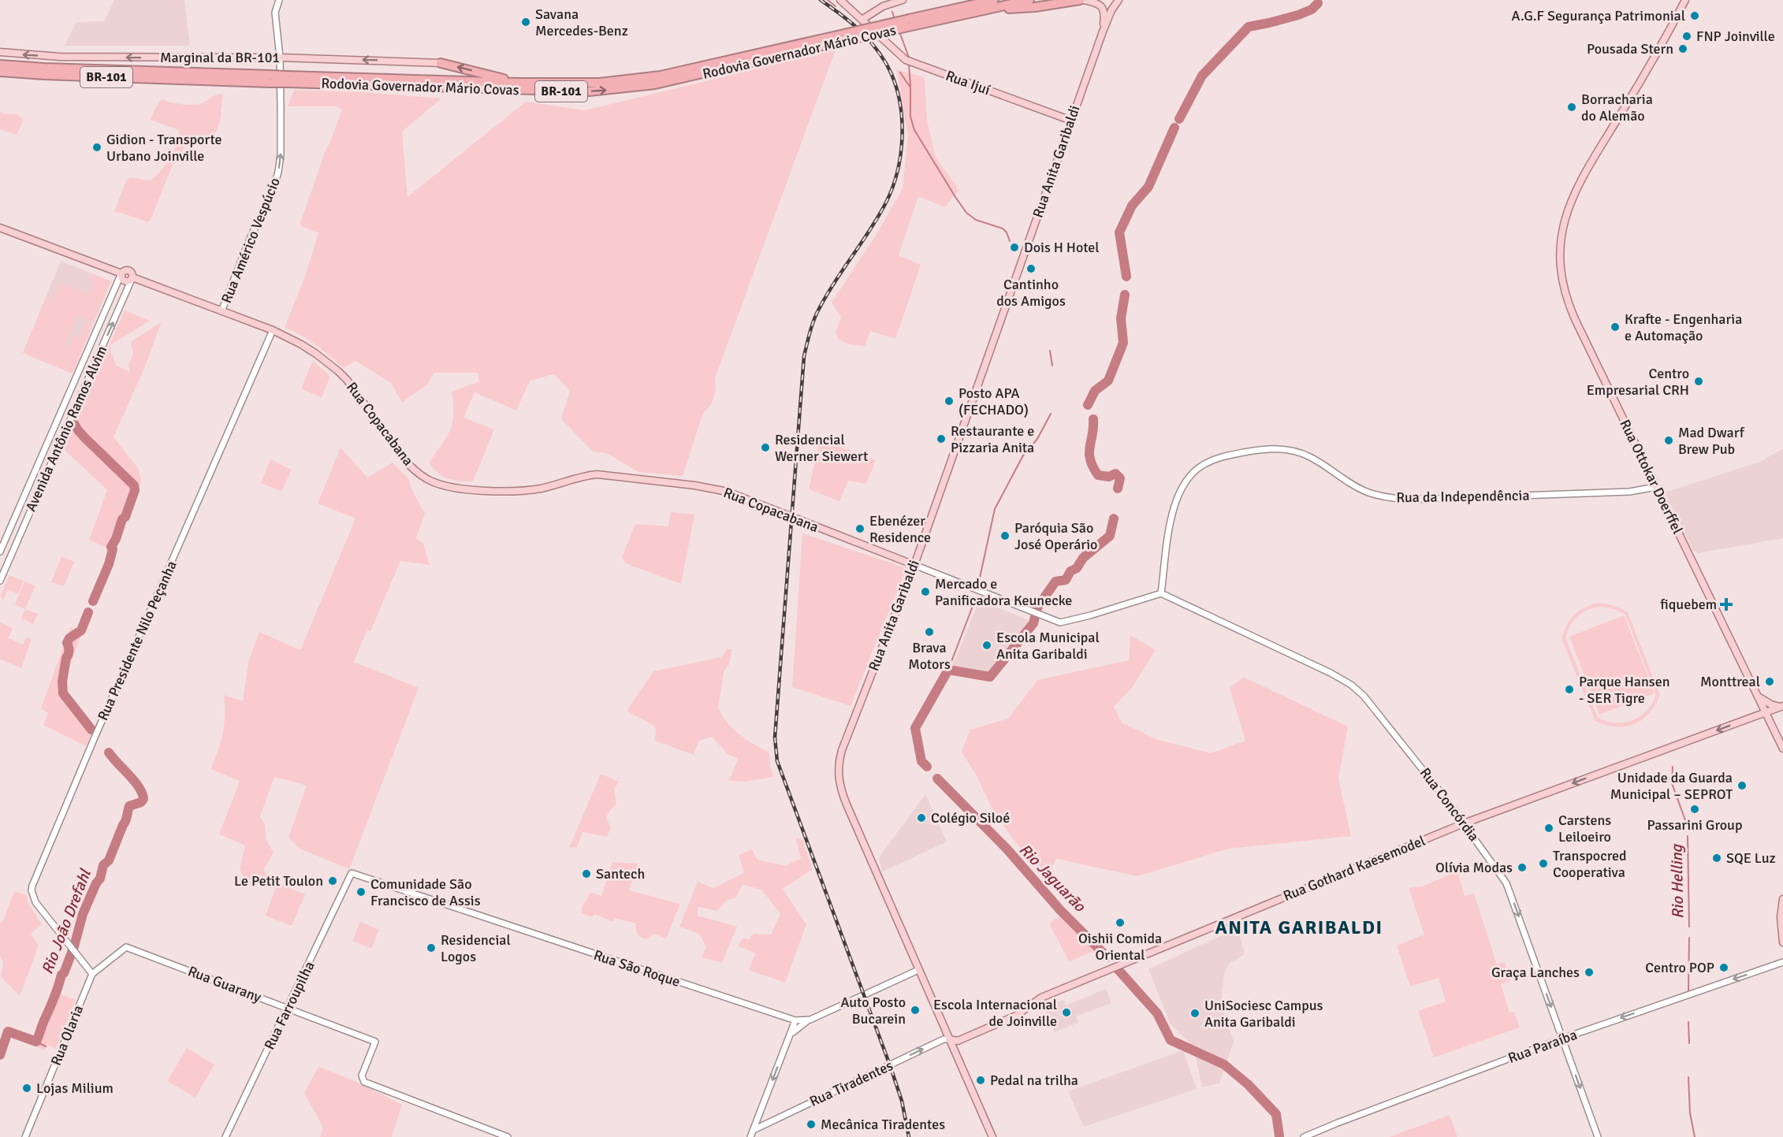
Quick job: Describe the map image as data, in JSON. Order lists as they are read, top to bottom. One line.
{"streets":{"highway":["Rodovia Governador Mário Covas","BR-101"],"main road":["Marginal da BR-101","Rua Ijuí","Rua Anita Garibaldi","Rua Copacabana","Rua Ottokar Doerffel","Rua Gothard Kaesemodel"],"street":["Rua Américo Vespúcio","Avenida Antônio Ramos Alvim","Rua da Independência","Rua Presidente Nilo Peçanha","Rua Concórdia","Rua São Roque","Rua Guarany","Rua Farroupilha","Rua Olaria","Rua Paraíba","Rua Tiradentes"]},"crossings":[["Marginal da BR-101","Rua Américo Vespúcio"],["Rua Ijuí","Rua Anita Garibaldi"],["Rua Anita Garibaldi","Rua Copacabana"],["Rua Anita Garibaldi","Rua Gothard Kaesemodel"],["Rua Anita Garibaldi","Rua São Roque"],["Rua Anita Garibaldi","Rua Tiradentes"],["Rua Américo Vespúcio","Rua Copacabana"],["Rua Copacabana","Avenida Antônio Ramos Alvim"],["Rua Copacabana","Rua Presidente Nilo Peçanha"],["Rua Ottokar Doerffel","Rua da Independência"],["Rua Ottokar Doerffel","Rua Gothard Kaesemodel"],["Rua da Independência","Rua Concórdia"],["Rua Presidente Nilo Peçanha","Rua Olaria"],["Rua Concórdia","Rua Gothard Kaesemodel"],["Rua Concórdia","Rua Paraíba"],["Rua Gothard Kaesemodel","Rua Tiradentes"],["Rua São Roque","Rua Farroupilha"],["Rua Guarany","Rua Farroupilha"],["Rua Guarany","Rua Olaria"]],"one_way":["Marginal da BR-101","Rua Américo Vespúcio","Rua Concórdia","Rua Gothard Kaesemodel","Rua Paraíba","Rua Tiradentes"],"districts":["ANITA GARIBALDI"],"water":["Rio Jaguarão","Rio Helling","Rio João Drefahl"],"places":{"other":["A.G.F Segurança Patrimonial","Savana Mercedes-Benz","FNP Joinville","Pousada Stern","Borracharia do Alemão","Gidion - Transporte Urbano Joinville","Dois H Hotel","Cantinho dos Amigos","Krafte - Engenharia e Automação","Centro Empresarial CRH","Posto APA (FECHADO)","Restaurante e Pizzaria Anita","Mad Dwarf Brew Pub","Residencial Werner Siewert","Ebenézer Residence","Paróquia São José Operário","Mercado e Panificadora Keunecke","Brava Motors","Escola Municipal Anita Garibaldi","Monttreal","Parque Hansen - SER Tigre","Unidade da Guarda Municipal – SEPROT","Passarini Group","Colégio Siloé","Carstens Leiloeiro","SQE Luz","Transpocred Cooperativa","Olívia Modas","Santech","Le Petit Toulon","Comunidade São Francisco de Assis","Oishii Comida Oriental","Residencial Logos","Centro POP","Graça Lanches","Auto Posto Bucarein","Escola Internacional de Joinville","UniSociesc Campus Anita Garibaldi","Pedal na trilha","Lojas Milium","Mecânica Tiradentes"],"health":["fiquebem"]}}
